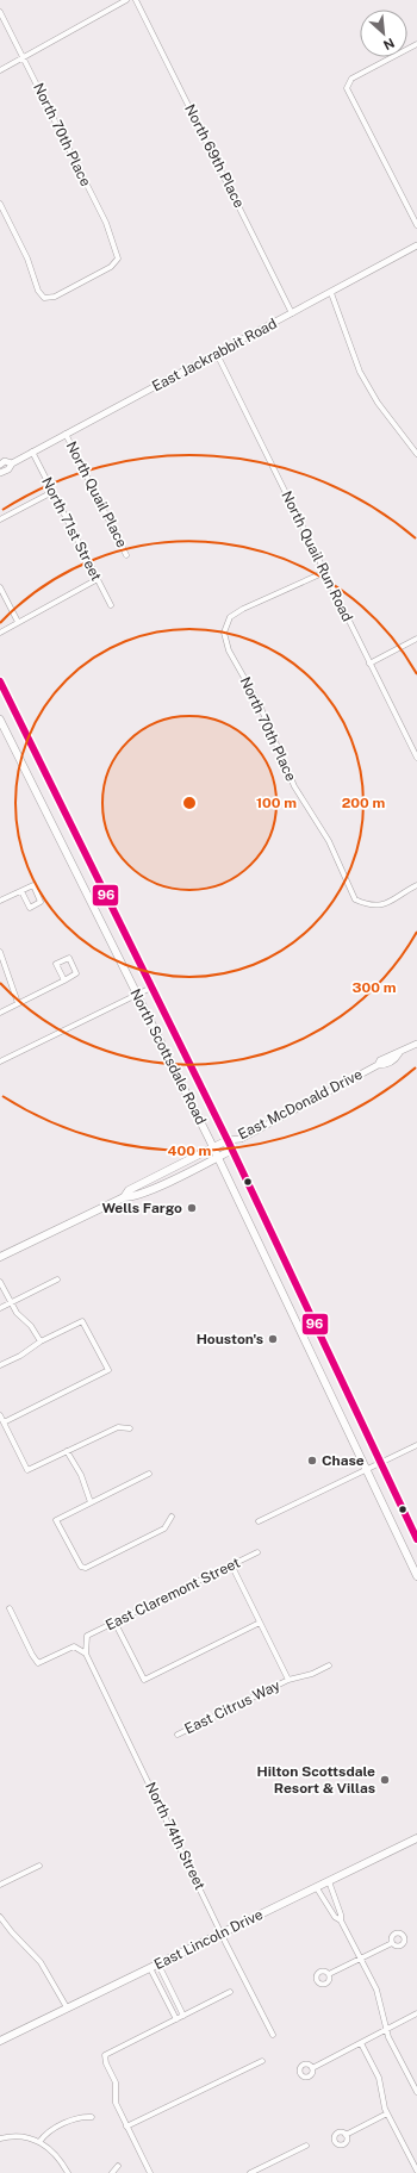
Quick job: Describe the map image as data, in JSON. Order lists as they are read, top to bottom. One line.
{"streets":{"main road":["North Scottsdale Road","East McDonald Drive","East Lincoln Drive"],"street":["North 70th Place","North 69th Place","East Jackrabbit Road","North Quail Place","North 71st Street","North Quail Run Road","East Claremont Street","East Citrus Way","North 74th Street"]},"crossings":[["North 70th Place","North Quail Run Road"],["North 69th Place","East Jackrabbit Road"],["East Jackrabbit Road","North Quail Place"],["East Jackrabbit Road","North 71st Street"],["East Jackrabbit Road","North Quail Run Road"],["North Scottsdale Road","East McDonald Drive"],["East Claremont Street","North 74th Street"],["North 74th Street","East Lincoln Drive"]],"places":["Wells Fargo","Houston's","Chase","Hilton Scottsdale Resort & Villas"],"lines":["transit line 96"],"north":"bottom right","rings":["100 m","200 m","300 m","400 m"]}
